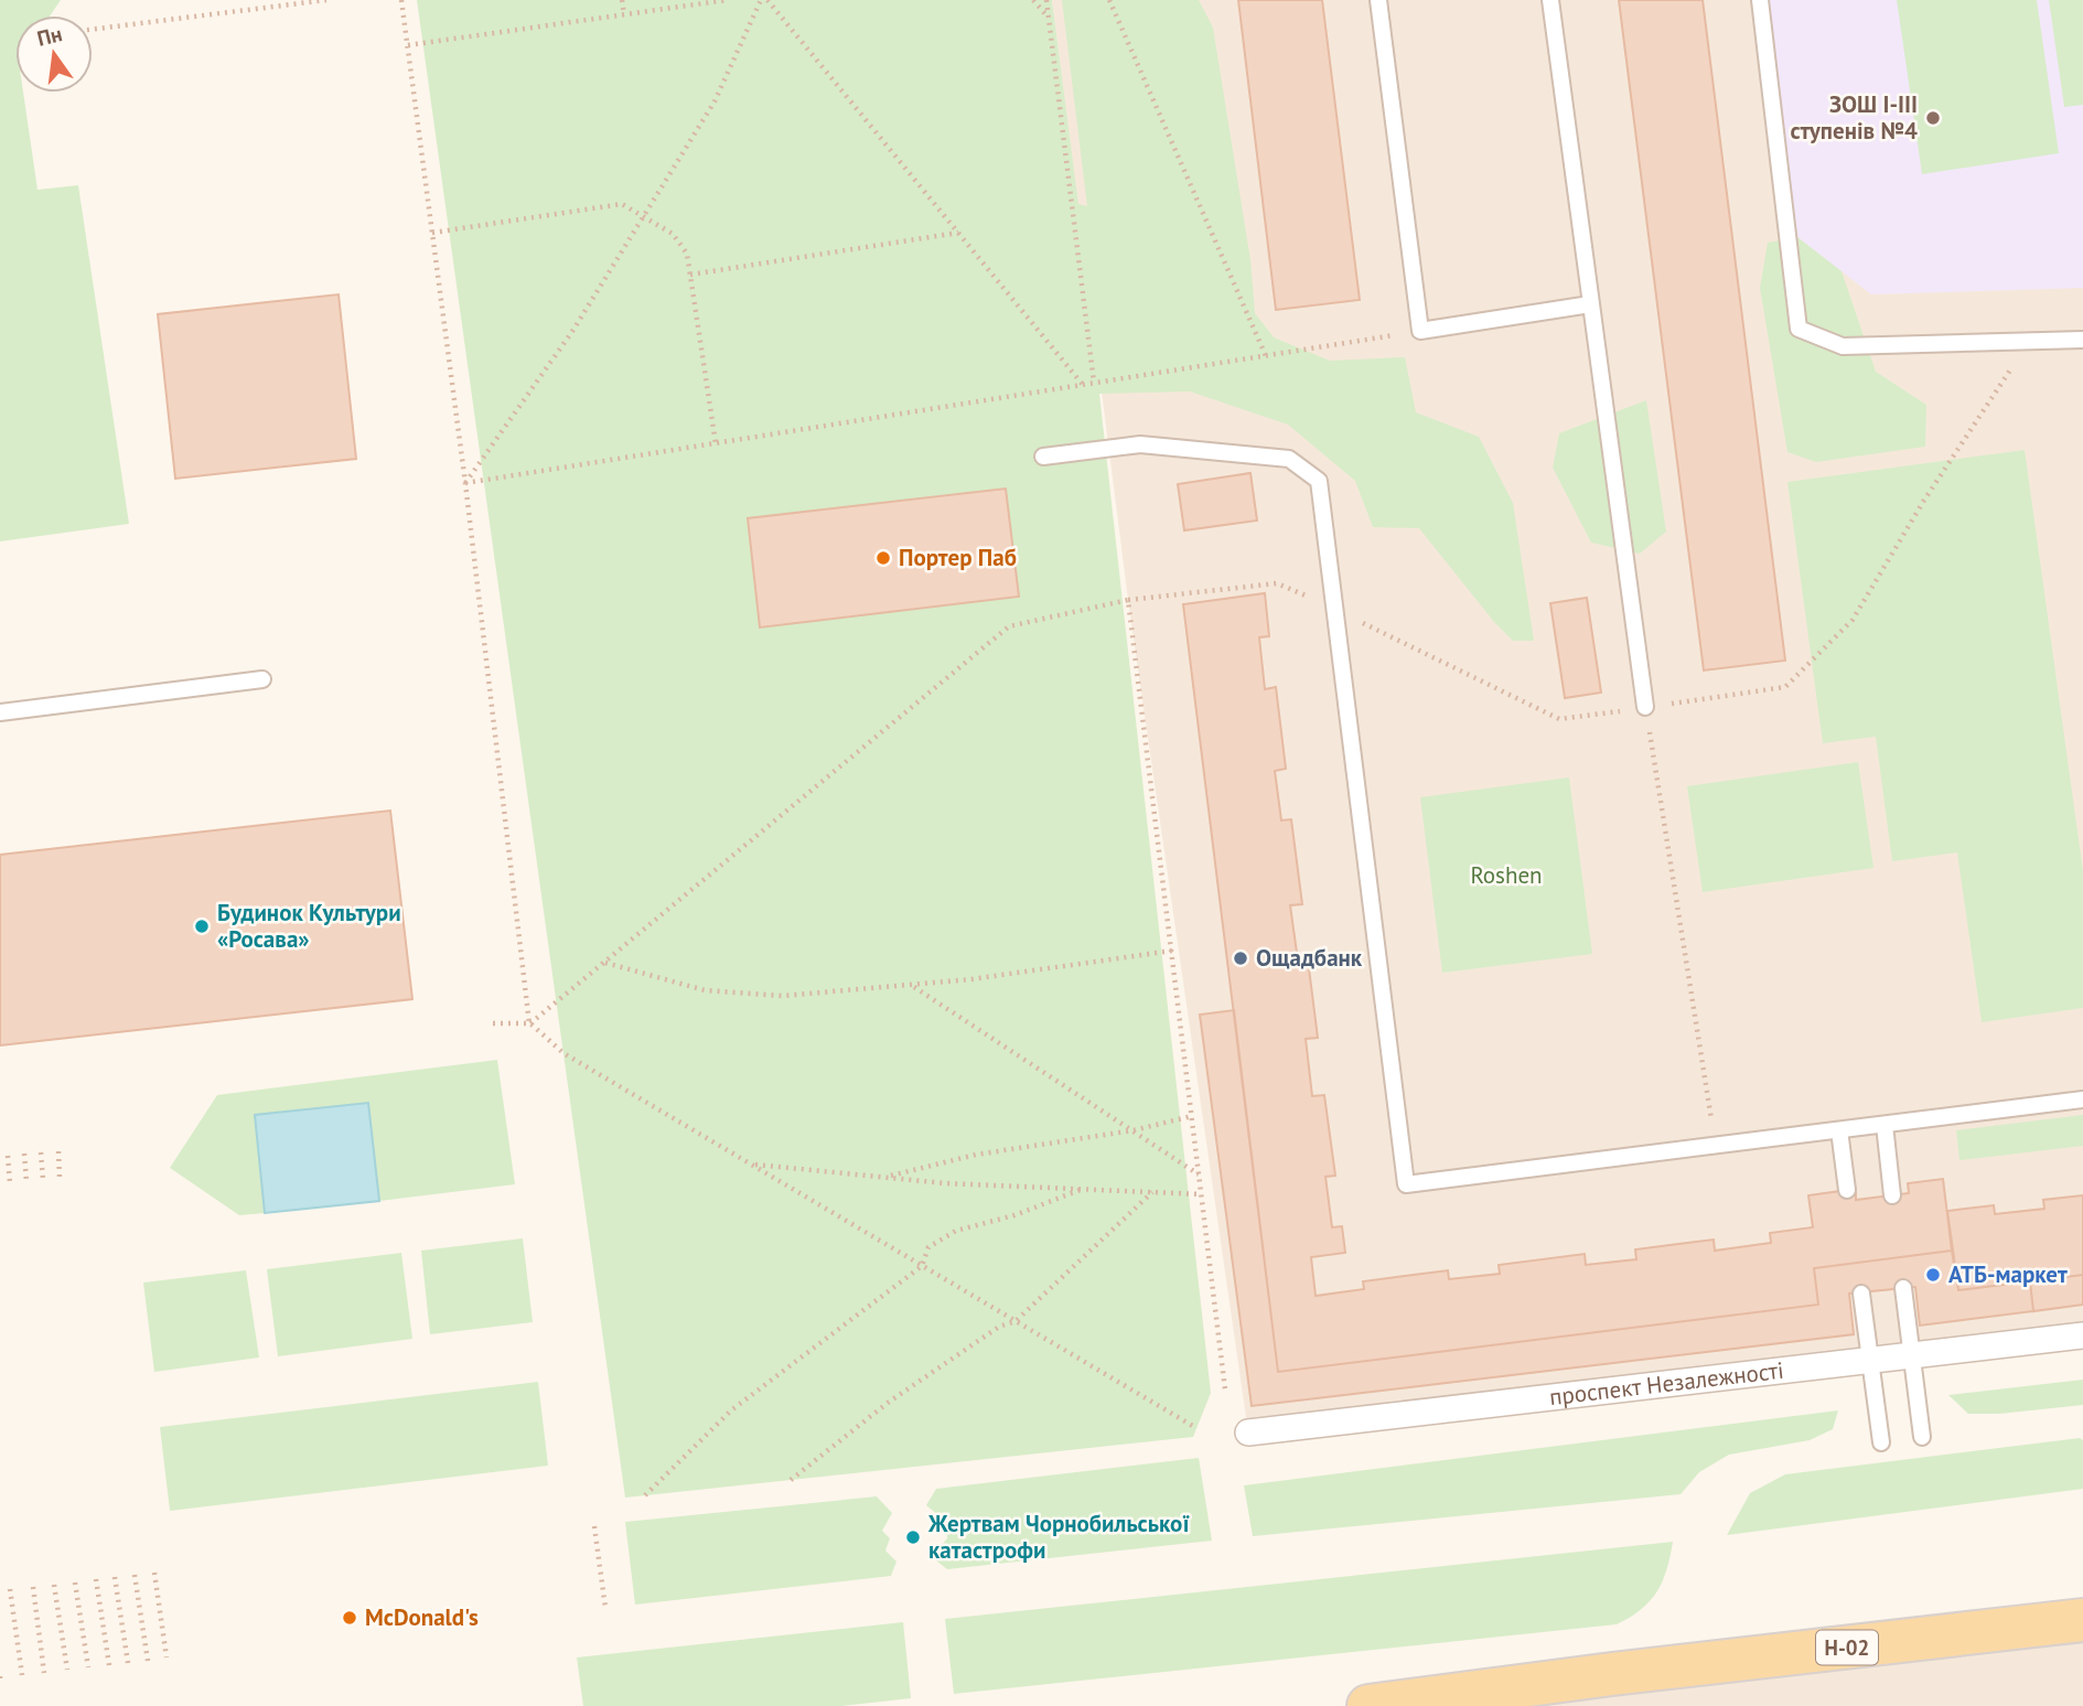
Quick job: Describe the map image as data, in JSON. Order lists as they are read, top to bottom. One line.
{"streets":{"main road":["Н-02"],"street":["проспект Незалежності"]},"parks":["Roshen"],"places":["ЗОШ І-ІІІ ступенів №4","Портер Паб","Будинок Культури «Росава»","Ощадбанк","АТБ-маркет","Жертвам Чорнобильської катастрофи","McDonald's"],"north":"top"}
